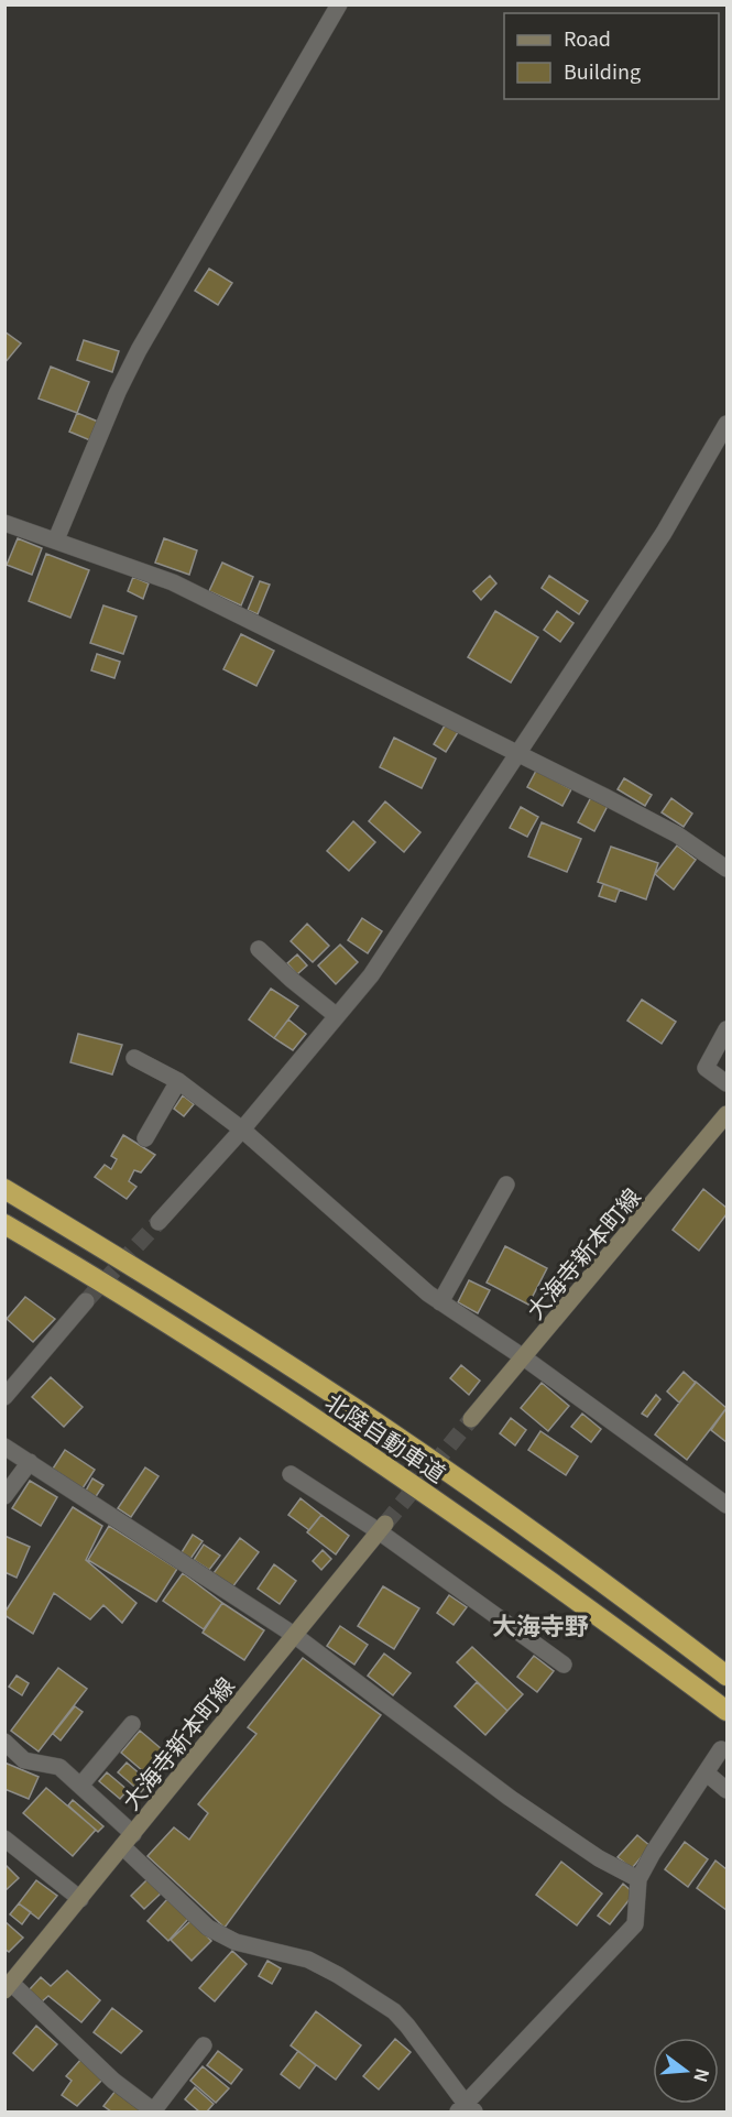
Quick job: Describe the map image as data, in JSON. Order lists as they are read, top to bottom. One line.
{"streets":{"highway":["北陸自動車道"],"main road":["大海寺新本町線"]},"districts":["大海寺野"],"legend":["Road","Building"],"north":"right"}
